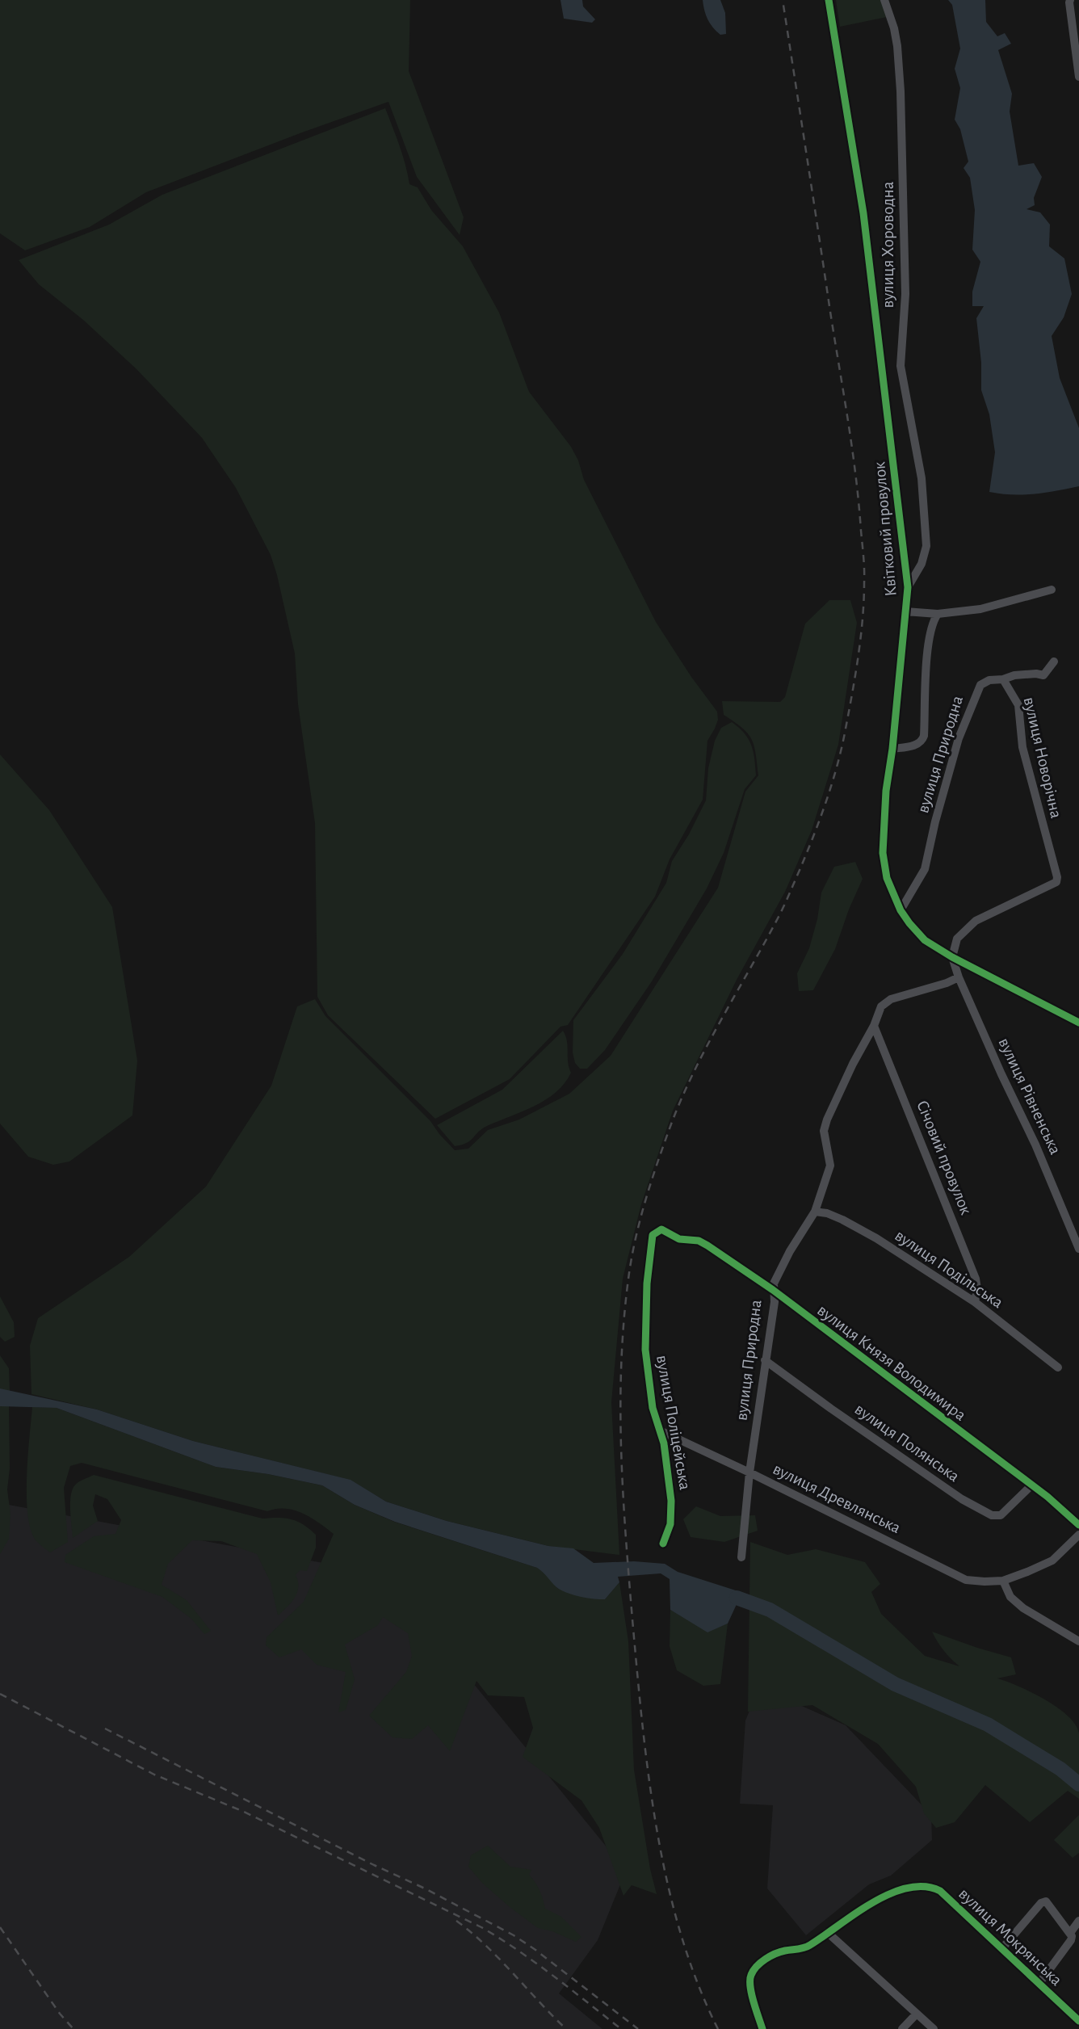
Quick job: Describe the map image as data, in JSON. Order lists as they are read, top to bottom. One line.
{"streets":{"street":["вулиця Хороводна","Квітковий провулок","вулиця Природна","вулиця Новорічна","вулиця Рівненська","Січовий провулок","вулиця Подільська","вулиця Князя Володимира","вулиця Поліцейська","вулиця Полянська","вулиця Древлянська","вулиця Мокрянська"]},"crossings":[["вулиця Хороводна","Квітковий провулок"],["Квітковий провулок","вулиця Природна"],["Квітковий провулок","вулиця Новорічна"],["Квітковий провулок","вулиця Рівненська"],["вулиця Природна","вулиця Новорічна"],["вулиця Природна","вулиця Рівненська"],["вулиця Природна","Січовий провулок"],["вулиця Природна","вулиця Подільська"],["вулиця Природна","вулиця Князя Володимира"],["вулиця Природна","вулиця Полянська"],["вулиця Природна","вулиця Древлянська"],["вулиця Новорічна","вулиця Рівненська"],["Січовий провулок","вулиця Подільська"],["вулиця Князя Володимира","вулиця Поліцейська"],["вулиця Князя Володимира","вулиця Полянська"],["вулиця Поліцейська","вулиця Древлянська"]]}
